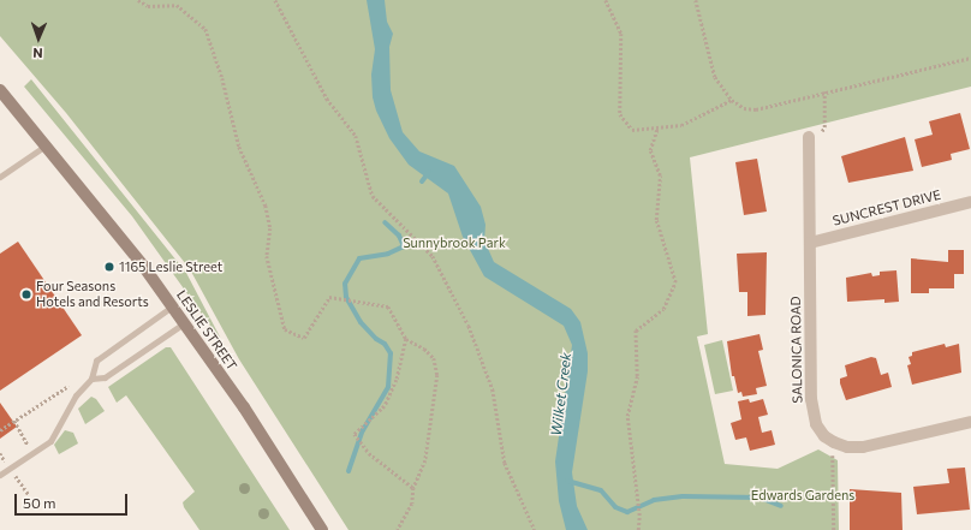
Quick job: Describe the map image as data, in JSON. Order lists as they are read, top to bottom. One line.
{"streets":{"main road":["LESLIE STREET"],"street":["SUNCREST DRIVE","SALONICA ROAD"]},"crossings":[["SUNCREST DRIVE","SALONICA ROAD"]],"water":["Wilket Creek"],"parks":["Sunnybrook Park","Edwards Gardens"],"places":["1165 Leslie Street","Four Seasons Hotels and Resorts"],"scale_bar":"50 m","north":"bottom"}
